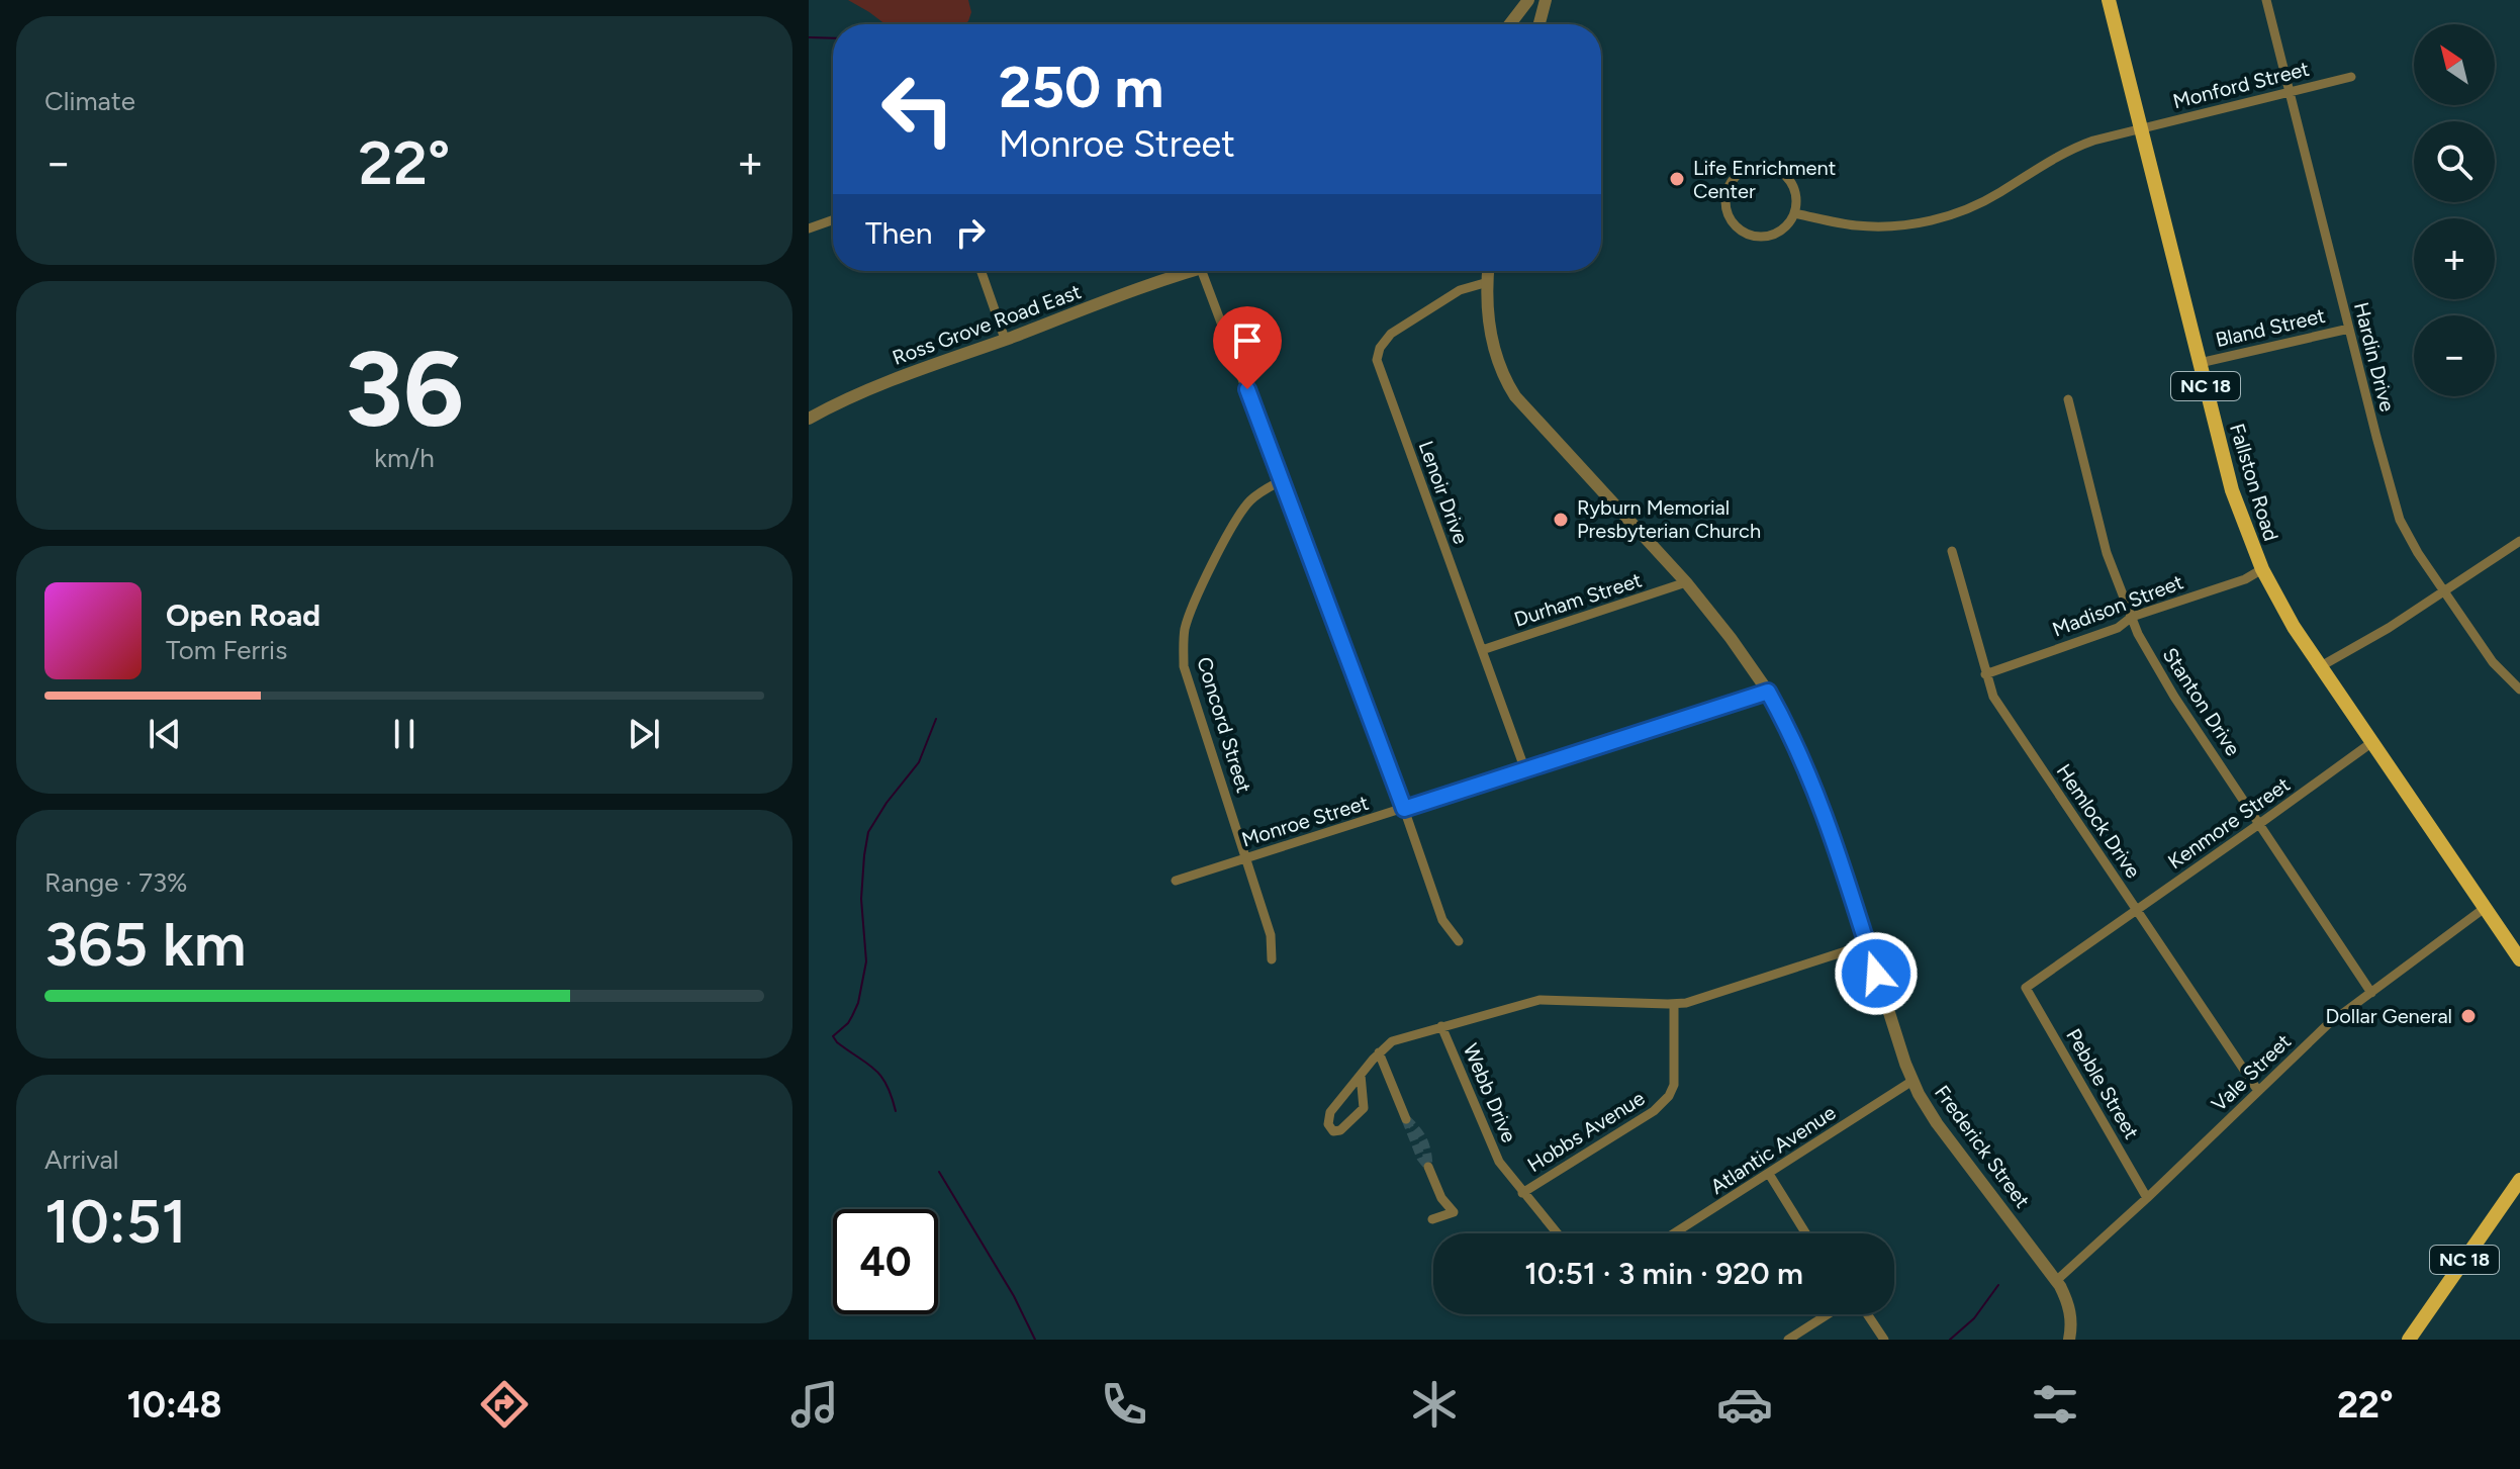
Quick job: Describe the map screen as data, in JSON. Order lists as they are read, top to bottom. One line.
{"streets":{"main road":["NC 18","Fallston Road"],"street":["Monford Street","Ross Grove Road East","Bland Street","Hardin Drive","Lenoir Drive","Durham Street","Madison Street","Stanton Drive","Concord Street","Monroe Street","Hemlock Drive","Kenmore Street","Vale Street","Pebble Street","Webb Drive","Hobbs Avenue","Frederick Street","Atlantic Avenue"]},"crossings":[["Monford Street","Hardin Drive"],["Monford Street","Fallston Road"],["Bland Street","Hardin Drive"],["Bland Street","Fallston Road"],["Fallston Road","Madison Street"],["Fallston Road","Kenmore Street"],["Fallston Road","Vale Street"],["Lenoir Drive","Durham Street"],["Lenoir Drive","Monroe Street"],["Lenoir Drive","Frederick Street"],["Durham Street","Frederick Street"],["Madison Street","Stanton Drive"],["Madison Street","Hemlock Drive"],["Stanton Drive","Kenmore Street"],["Stanton Drive","Vale Street"],["Concord Street","Monroe Street"],["Monroe Street","Frederick Street"],["Hemlock Drive","Kenmore Street"],["Hemlock Drive","Vale Street"],["Kenmore Street","Pebble Street"],["Vale Street","Pebble Street"],["Vale Street","Frederick Street"],["Webb Drive","Hobbs Avenue"],["Frederick Street","Atlantic Avenue"]],"places":["Life Enrichment Center","Ryburn Memorial Presbyterian Church","Dollar General"],"north":"top left","page":{"tile":["Climate",["36","km/h"],["Range · 73%","365 km"],["Arrival","10:51"]],"map_buttons":["+","−"],"turn":["250 m","Monroe Street"],"heat":["−","22°","+"],"then":"Then","song":["Open Road","Tom Ferris"],"limit":"40","trip":"10:51 · 3 min · 920 m","tabs":["10:48","22°"]}}
